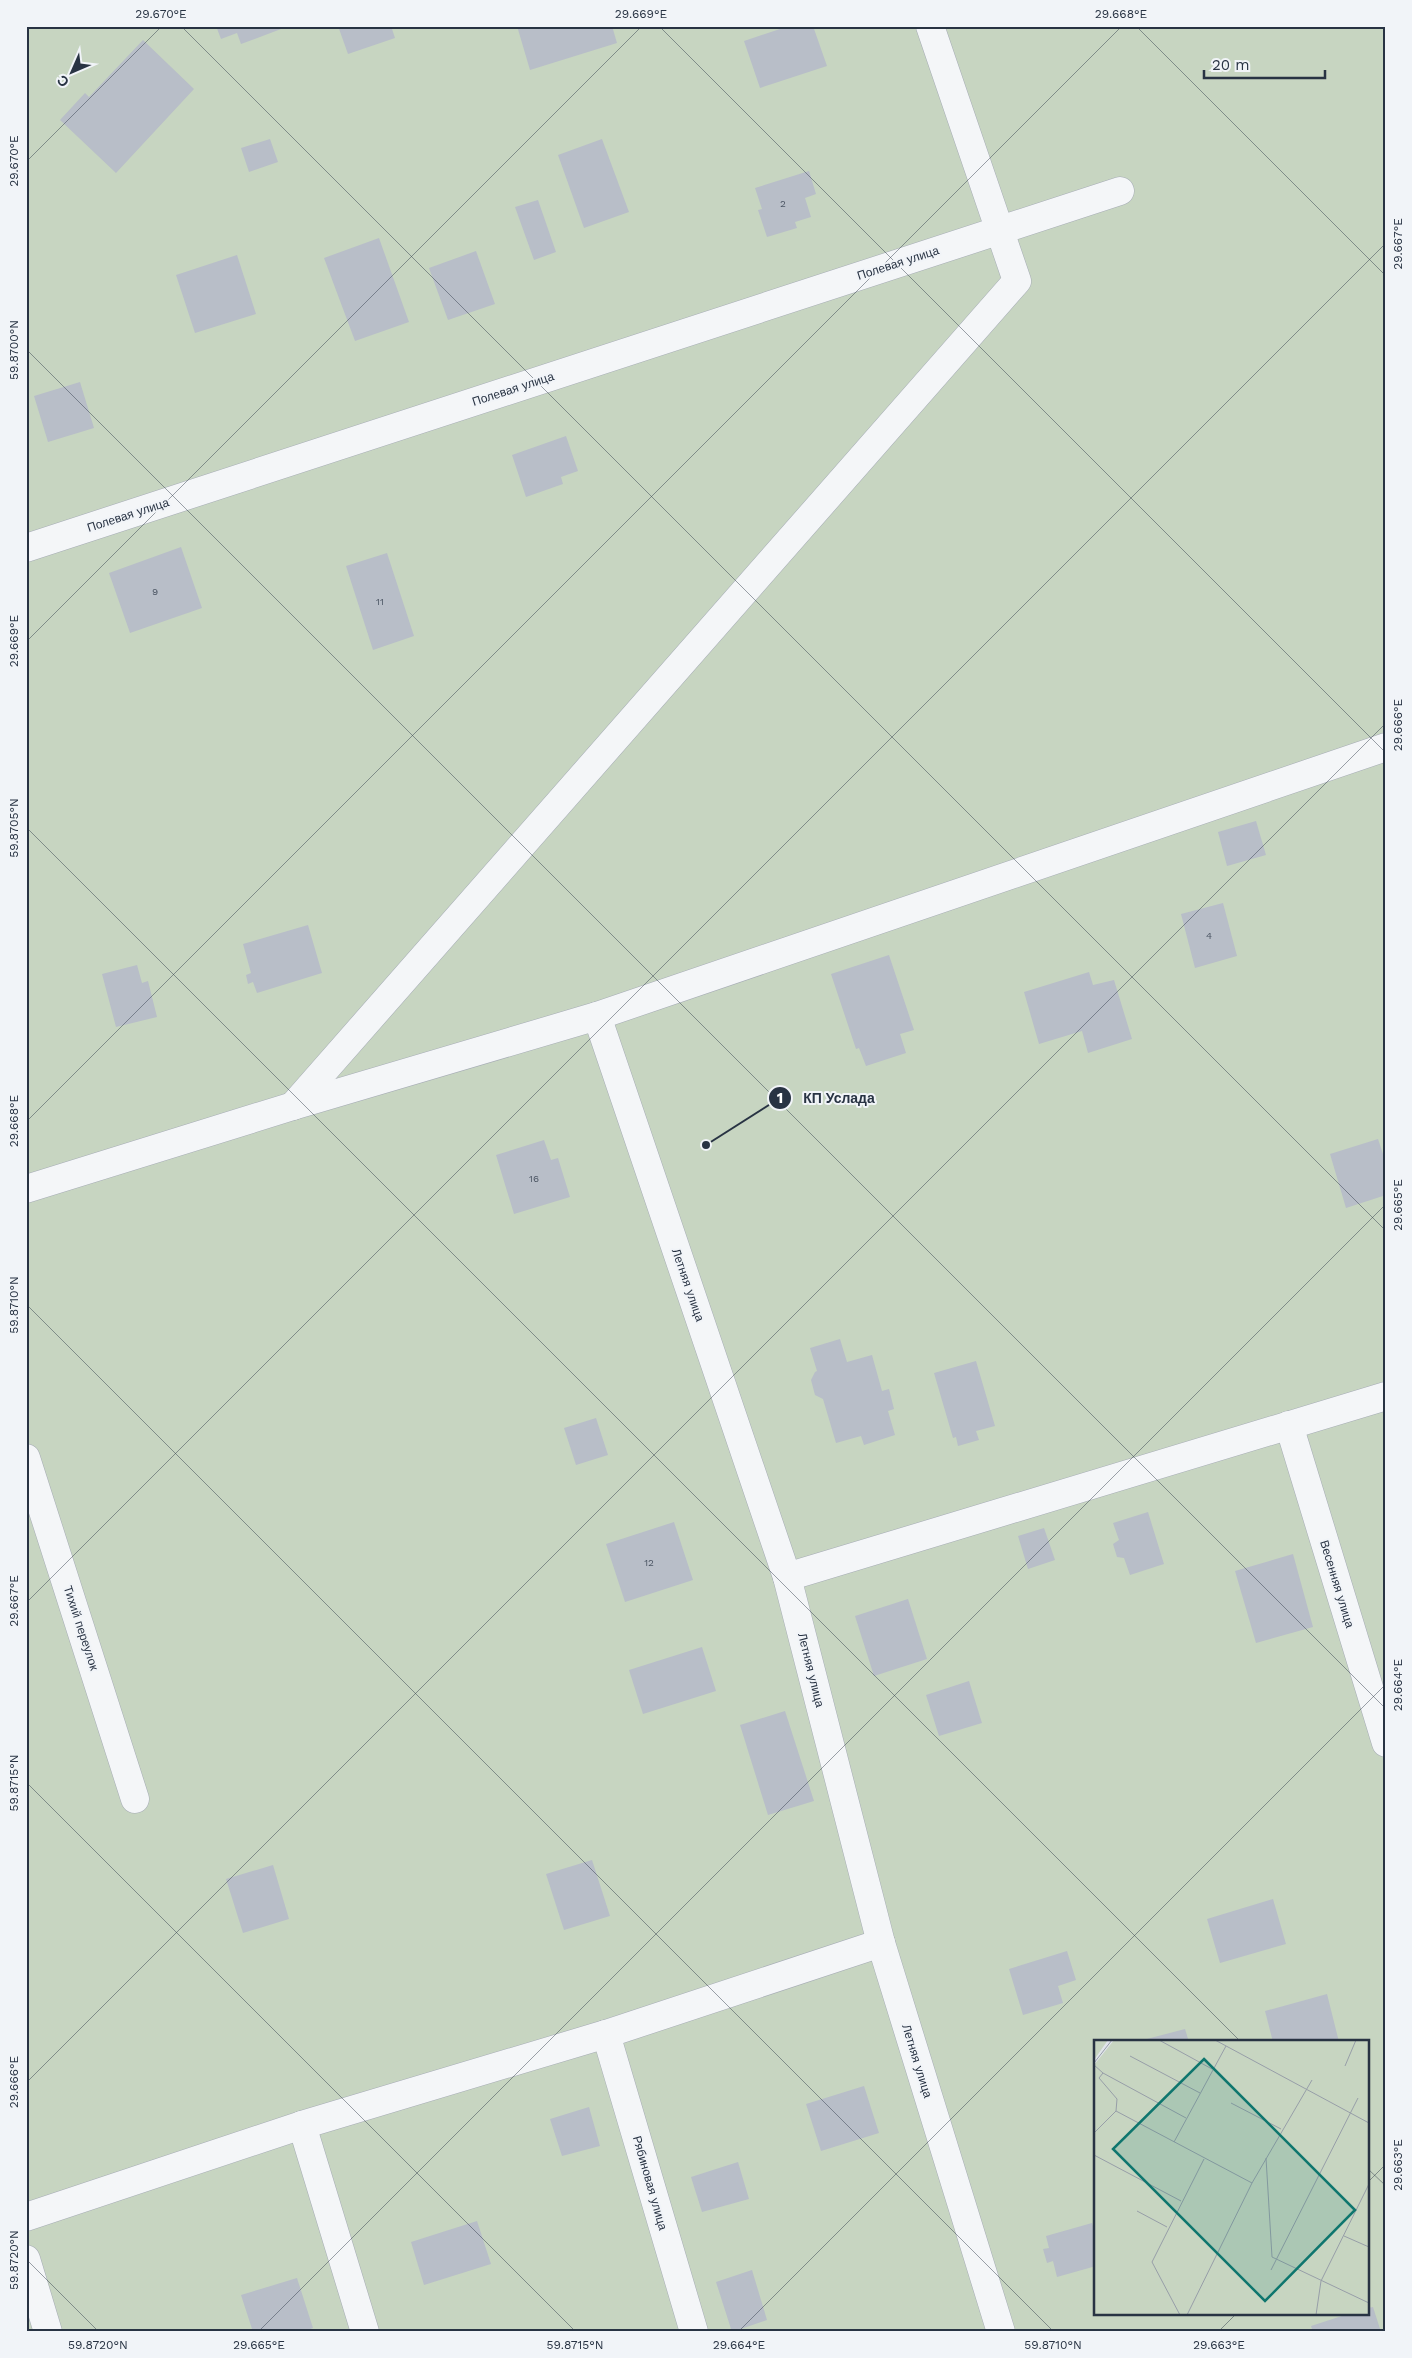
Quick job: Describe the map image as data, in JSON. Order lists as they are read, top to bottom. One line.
{"streets":{"street":["Полевая улица","Летняя улица","Весенняя улица","Тихий переулок","Рябиновая улица"]},"places":["КП Услада"],"house_numbers":["2","9","11","4","16","12"],"scale_bar":"20 m","north":"bottom left","coordinates":["29.670°E","29.669°E","29.668°E","29.667°E","59.8700°N","29.666°E","59.8705°N","29.665°E","59.8710°N","29.664°E","59.8715°N","29.663°E","59.8720°N"]}
